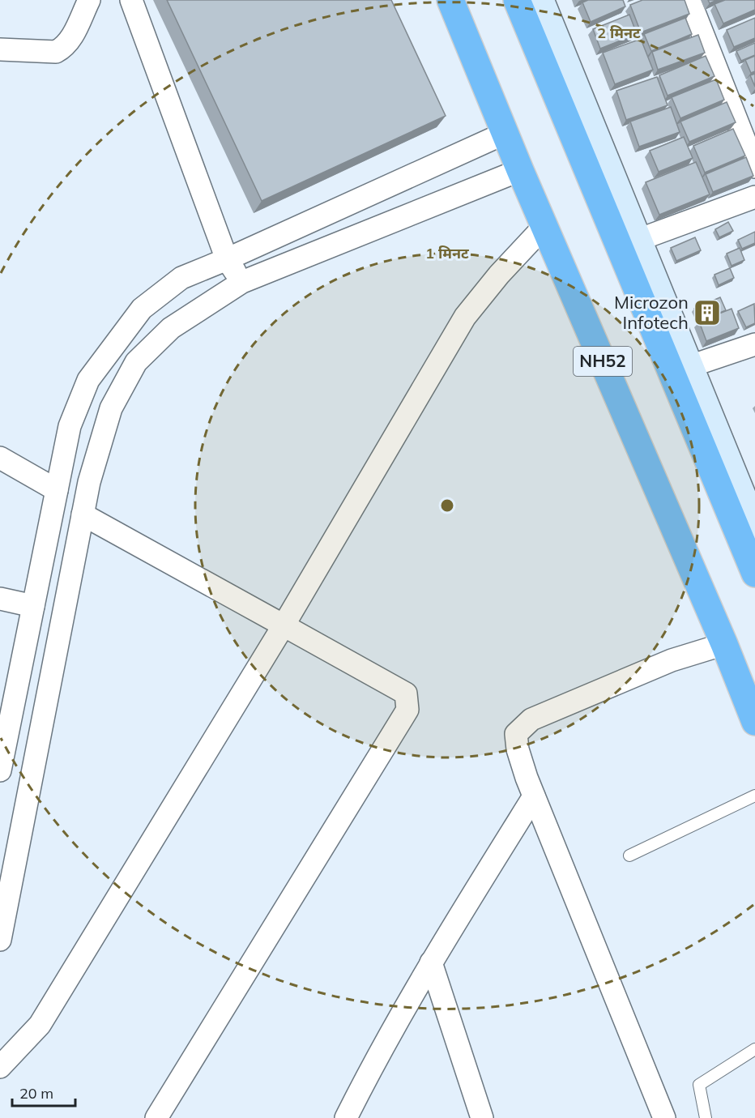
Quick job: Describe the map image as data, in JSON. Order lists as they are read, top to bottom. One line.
{"streets":{"highway":["NH52"]},"places":{"building":["Microzon Infotech"]},"scale_bar":"20 m","rings":["2 मिनट","1 मिनट"]}
